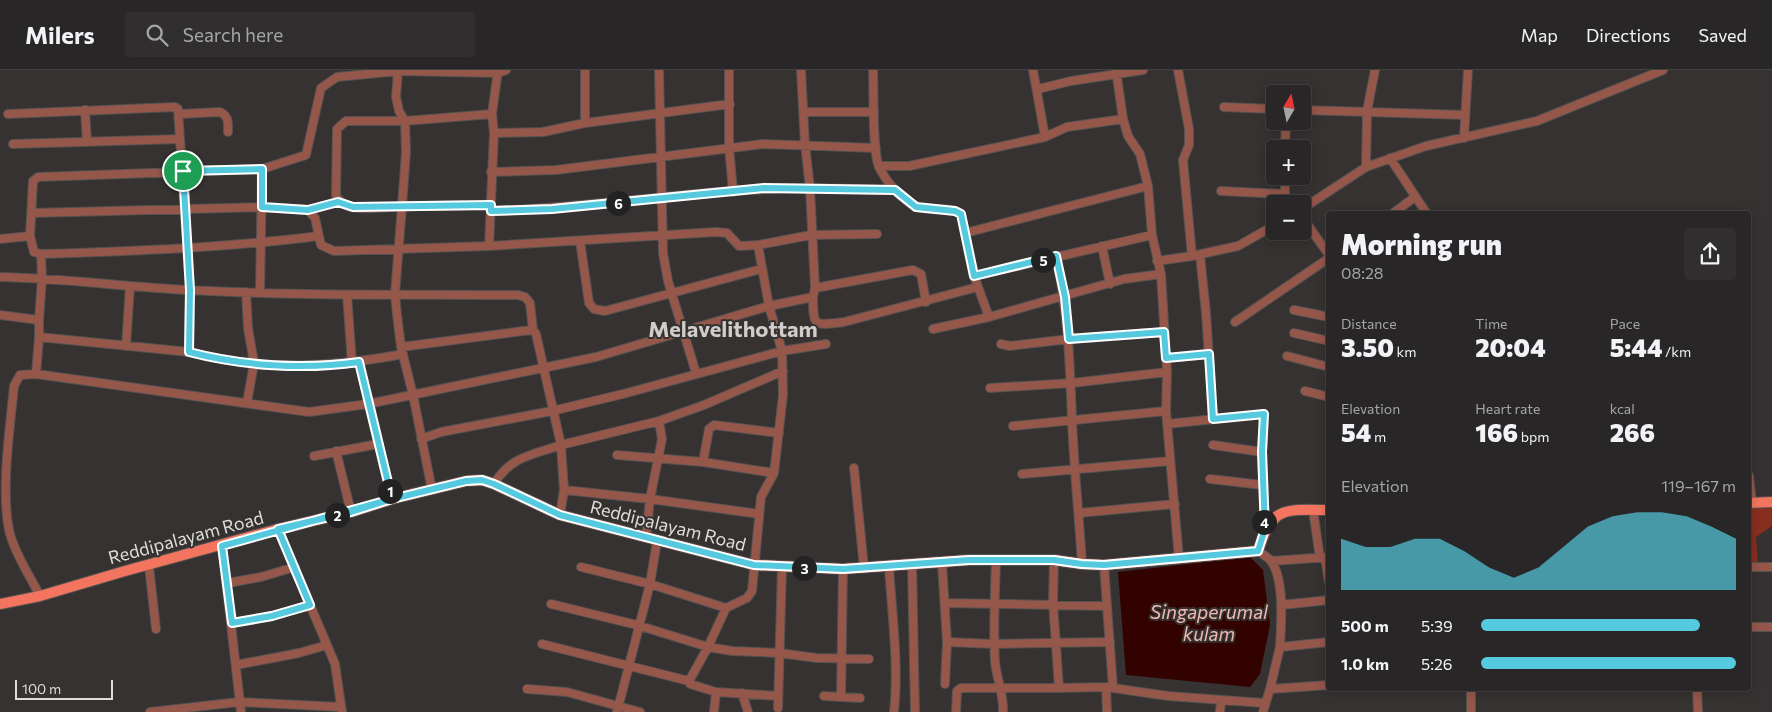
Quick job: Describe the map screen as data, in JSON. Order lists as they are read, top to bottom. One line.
{"streets":{"main road":["Reddipalayam Road"]},"districts":["Melavelithottam"],"water":["Singaperumal kulam"],"scale_bar":"100 m","north":"top","page":{"header":"Milers","search":"Search here","nav":["Map","Directions","Saved"],"map_buttons":["+","−"],"pins":["6","5","1","2","4","3"],"heading":["Morning run","08:28"],"stats":[["Distance","3.50 km"],["Time","20:04"],["Pace","5:44 /km"],["Elevation","54 m"],["Heart rate","166 bpm"],["kcal","266"]],"chart":["Elevation","119–167 m"],"list":[{"name":"500 m","note":"5:39"},{"name":"1.0 km","note":"5:26"}],"scale":"100 m"}}
